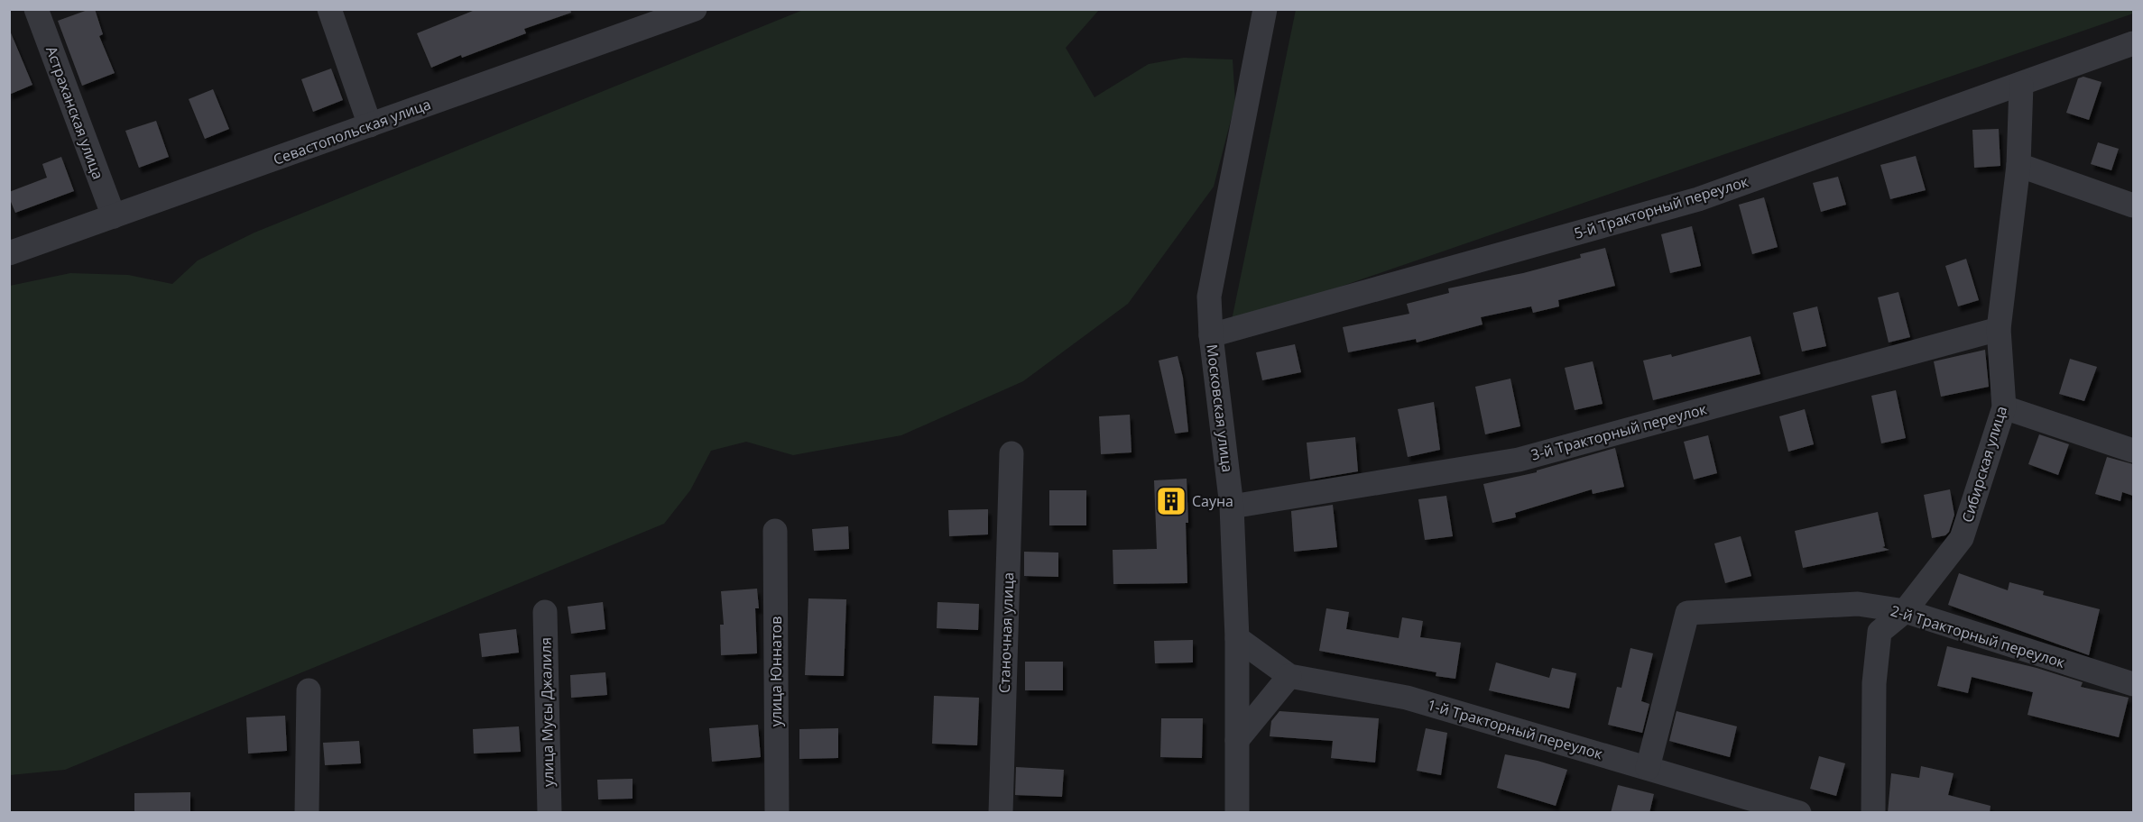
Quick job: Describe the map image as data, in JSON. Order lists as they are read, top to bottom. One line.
{"streets":{"street":["Астраханская улица","Севастопольская улица","5-й Тракторный переулок","Московская улица","3-й Тракторный переулок","Сибирская улица","Станочная улица","2-й Тракторный переулок","улица Юннатов","улица Мусы Джалиля","1-й Тракторный переулок"]},"crossings":[["Астраханская улица","Севастопольская улица"],["5-й Тракторный переулок","Московская улица"],["5-й Тракторный переулок","Сибирская улица"],["Московская улица","3-й Тракторный переулок"],["Московская улица","1-й Тракторный переулок"],["3-й Тракторный переулок","Сибирская улица"],["Сибирская улица","2-й Тракторный переулок"],["2-й Тракторный переулок","1-й Тракторный переулок"]],"places":{"building":["Сауна"]}}
